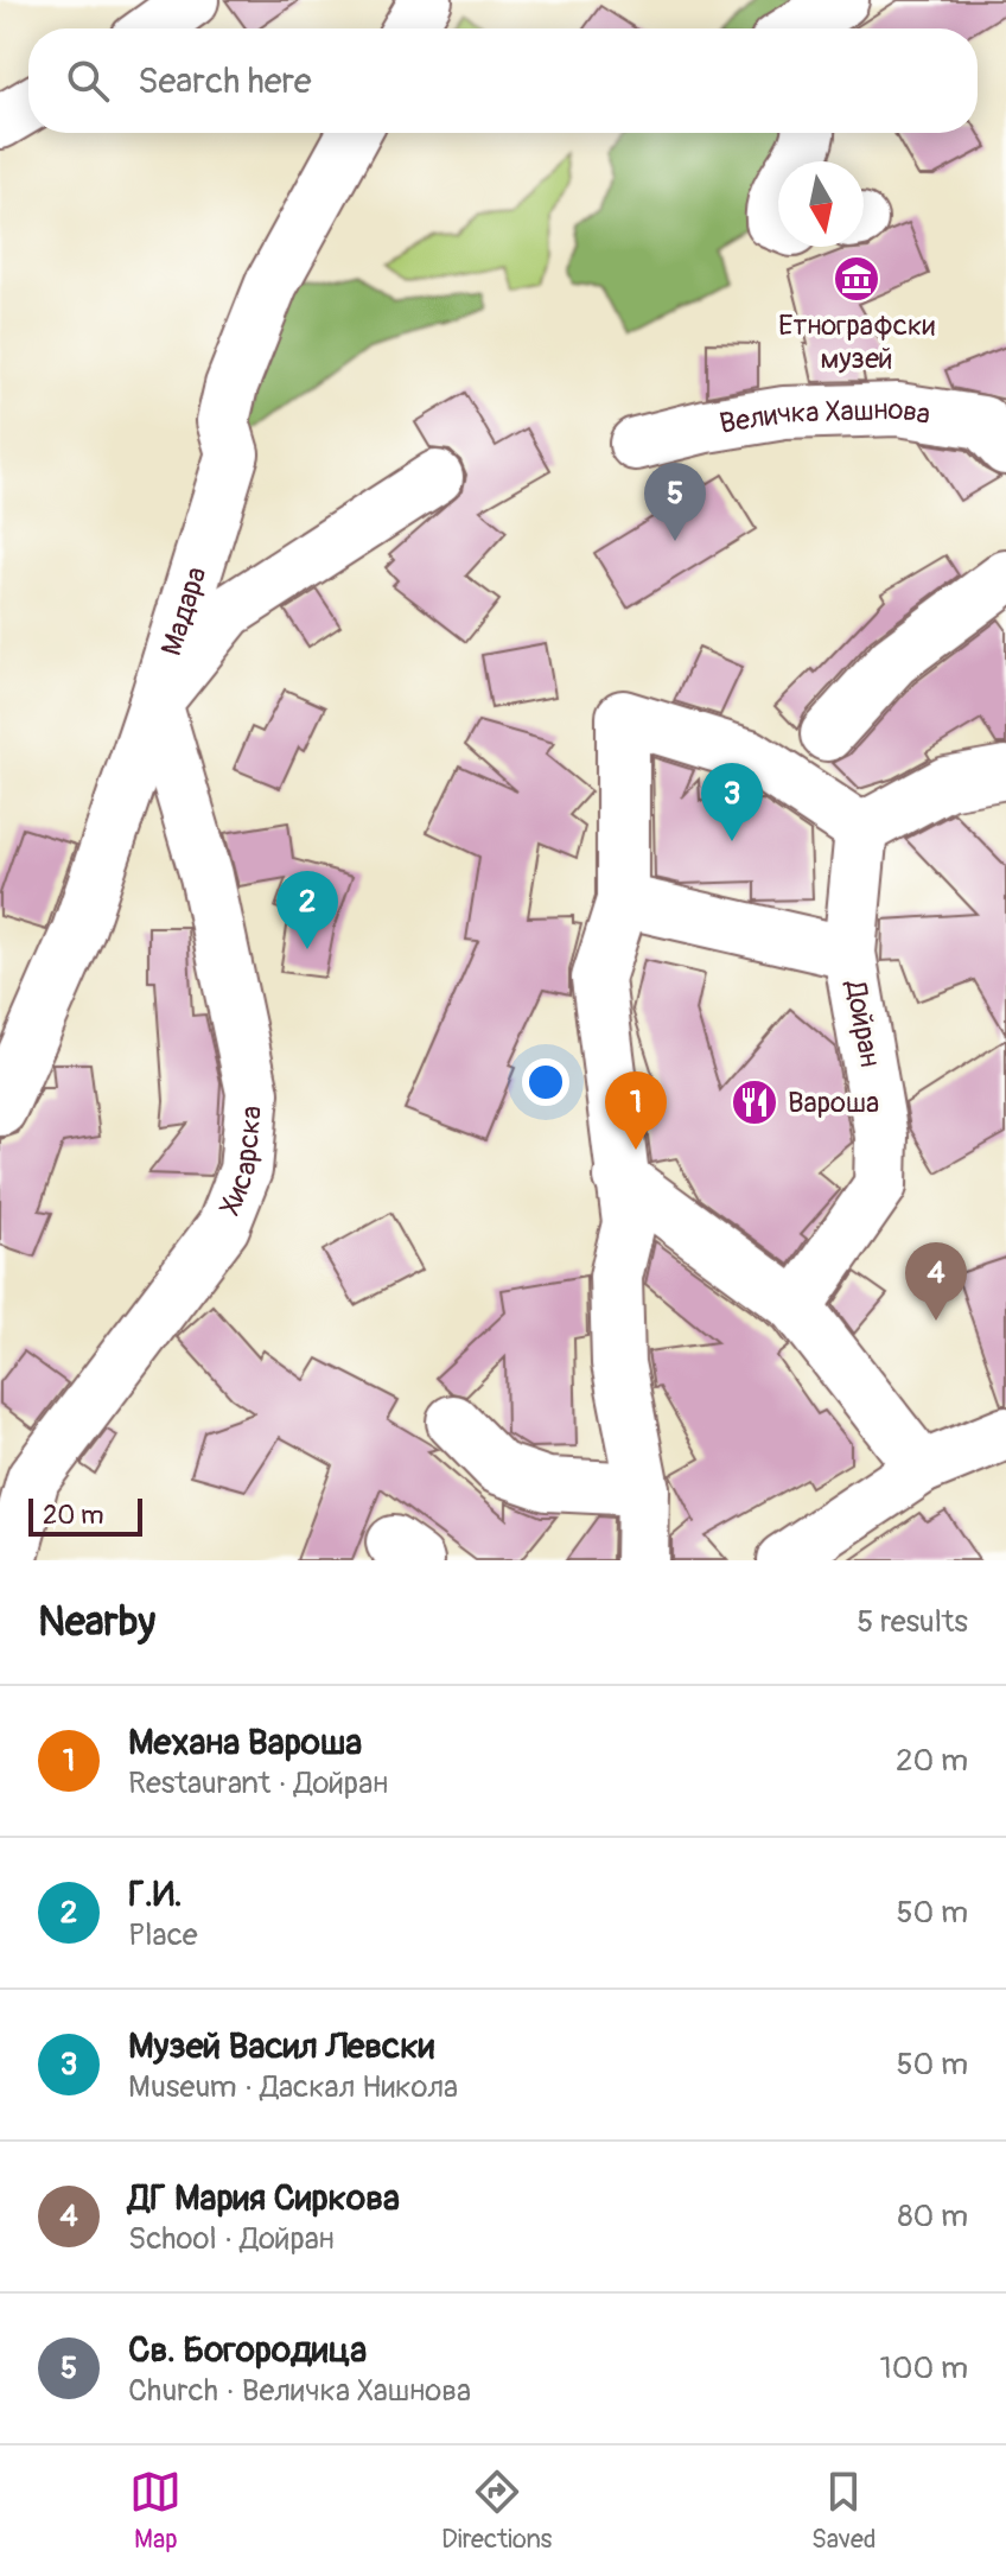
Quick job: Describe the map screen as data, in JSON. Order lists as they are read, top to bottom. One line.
{"streets":{"street":["Величка Хашнова","Мадара","Дойран","Хисарска"]},"crossings":[["Мадара","Хисарска"]],"places":{"museum":["Етнографски музей"],"restaurant":["Вароша"]},"scale_bar":"20 m","north":"bottom","page":{"search":"Search here","pins":["5","3","2","1","4"],"scale":"20 m","heading":["Nearby","5 results"],"list":[{"mark":"1","name":"Механа Вароша","note":"Restaurant · Дойран","value":"20 m"},{"mark":"2","name":"Г.И.","note":"Place","value":"50 m"},{"mark":"3","name":"Музей Васил Левски","note":"Museum · Даскал Никола","value":"50 m"},{"mark":"4","name":"ДГ Мария Сиркова","note":"School · Дойран","value":"80 m"},{"mark":"5","name":"Св. Богородица","note":"Church · Величка Хашнова","value":"100 m"}],"nav":["Map","Directions","Saved"]}}
